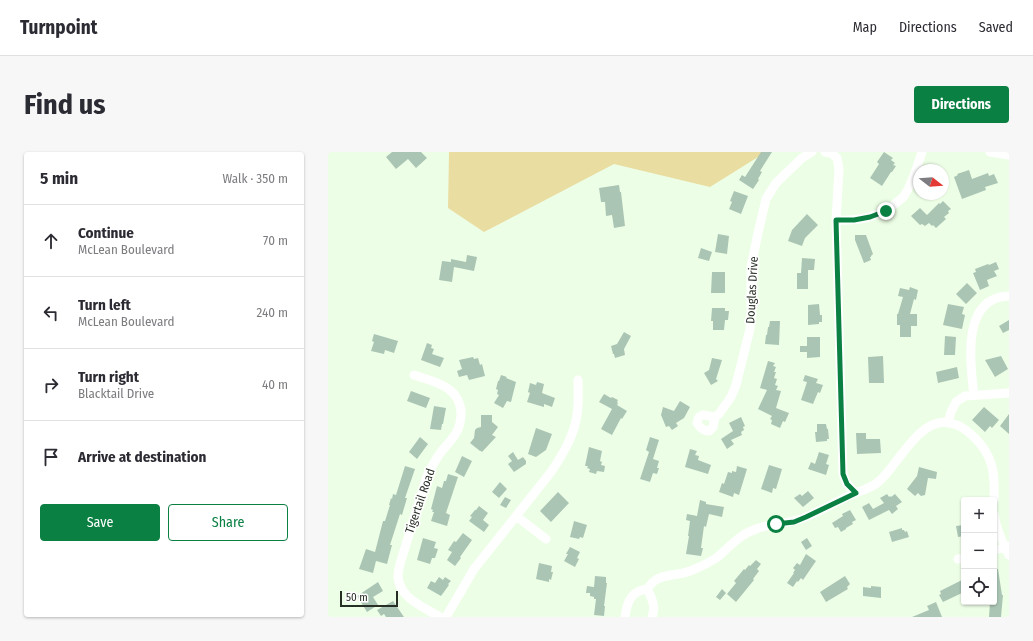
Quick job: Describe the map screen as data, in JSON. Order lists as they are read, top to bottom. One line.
{"streets":{"street":["Douglas Drive","Tigertail Road"]},"scale_bar":"50 m","north":"right","page":{"header":"Turnpoint","nav":["Map","Directions","Saved"],"buttons":["Directions",["Save","Share"]],"title":"Find us","heading":["5 min","Walk · 350 m"],"list":[["Continue","McLean Boulevard","70 m"],["Turn left","McLean Boulevard","240 m"],["Turn right","Blacktail Drive","40 m"],"Arrive at destination"],"map_buttons":["+","−"],"scale":"50 m"}}
